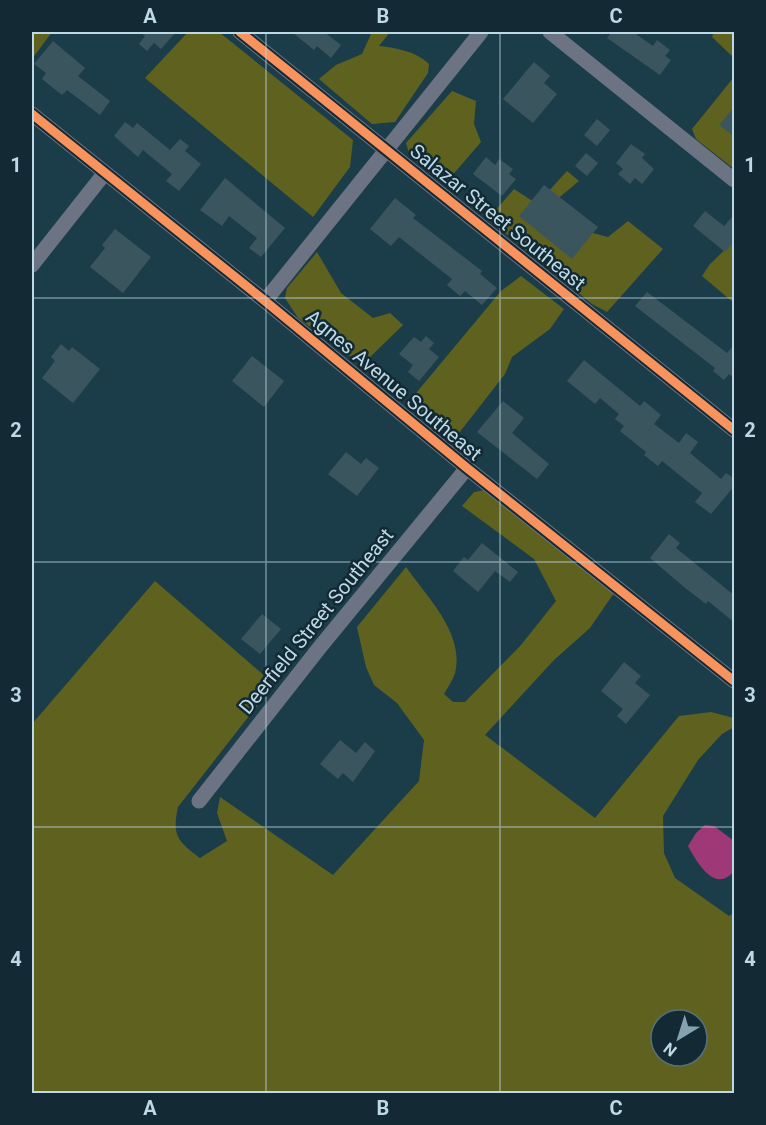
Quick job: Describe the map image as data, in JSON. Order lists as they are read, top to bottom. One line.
{"streets":{"street":["Salazar Street Southeast","Agnes Avenue Southeast","Deerfield Street Southeast"]},"crossings":[["Agnes Avenue Southeast","Deerfield Street Southeast"]],"north":"bottom left","grid":{"columns":["A","B","C"],"rows":["1","2","3","4"]}}
